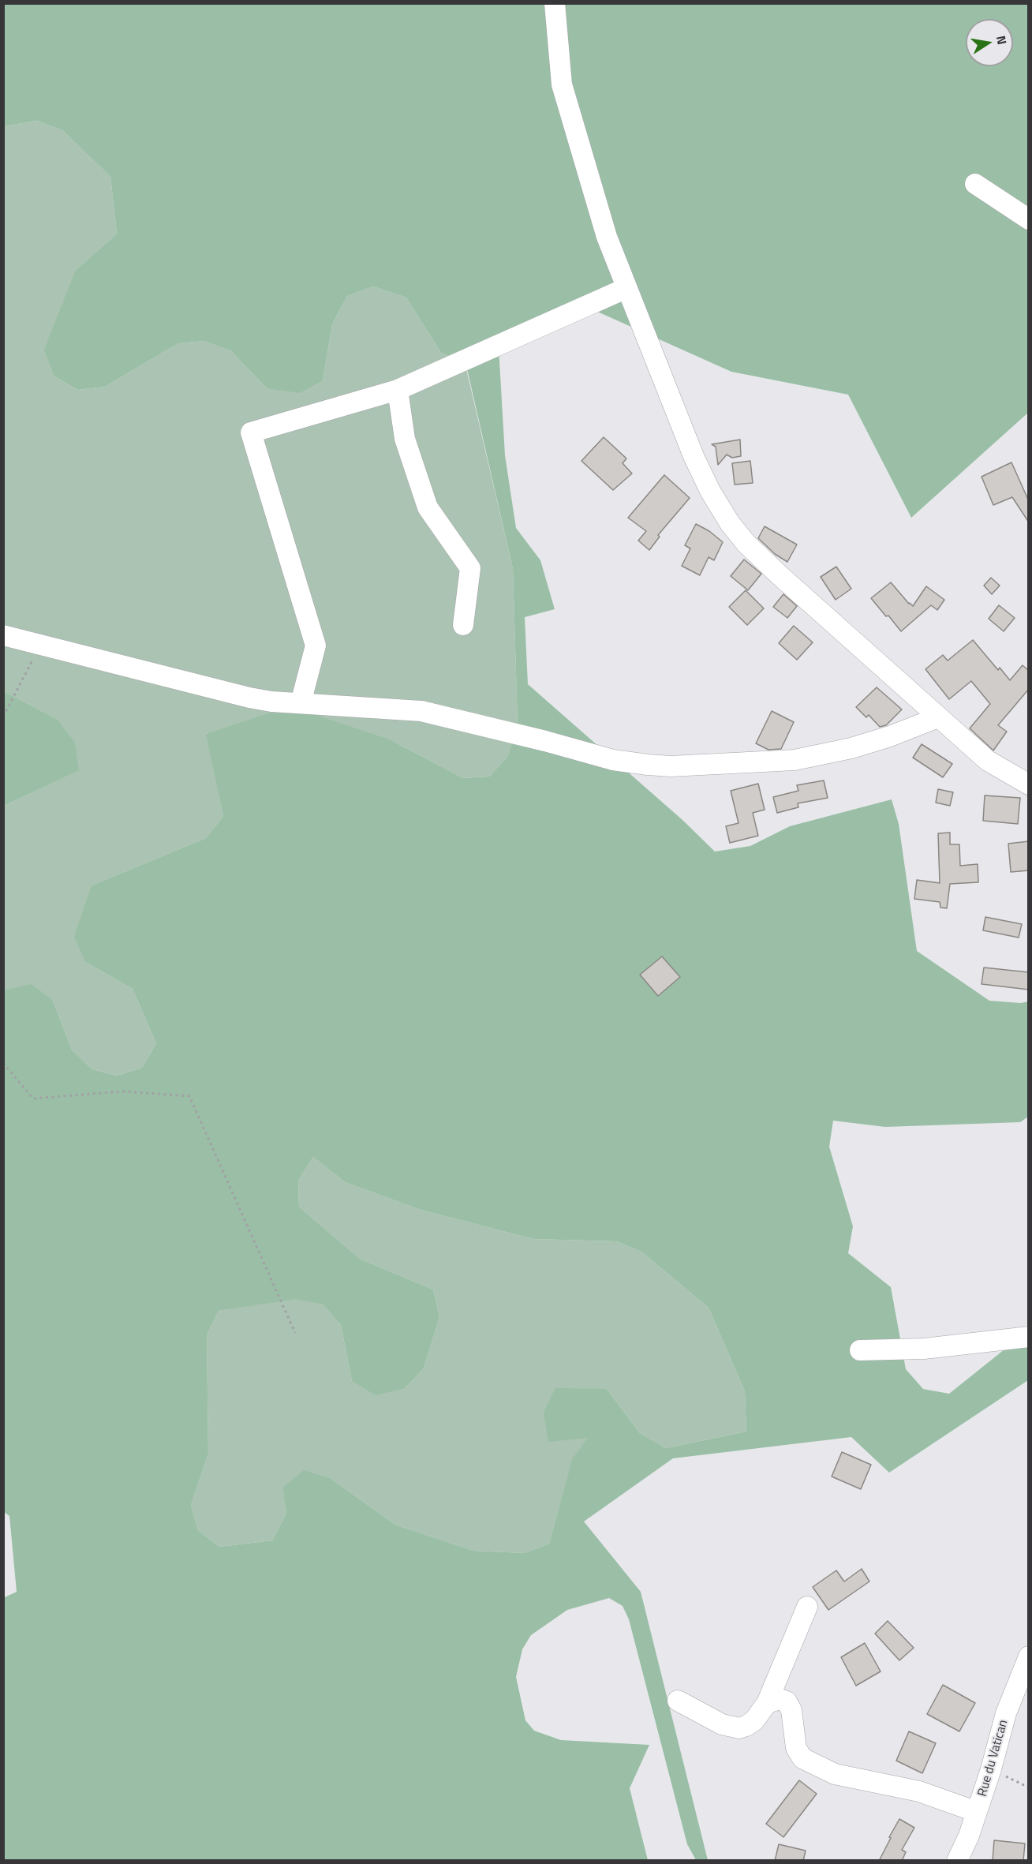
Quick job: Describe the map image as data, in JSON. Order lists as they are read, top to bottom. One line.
{"streets":{"street":["Rue du Vatican"]},"north":"right"}
